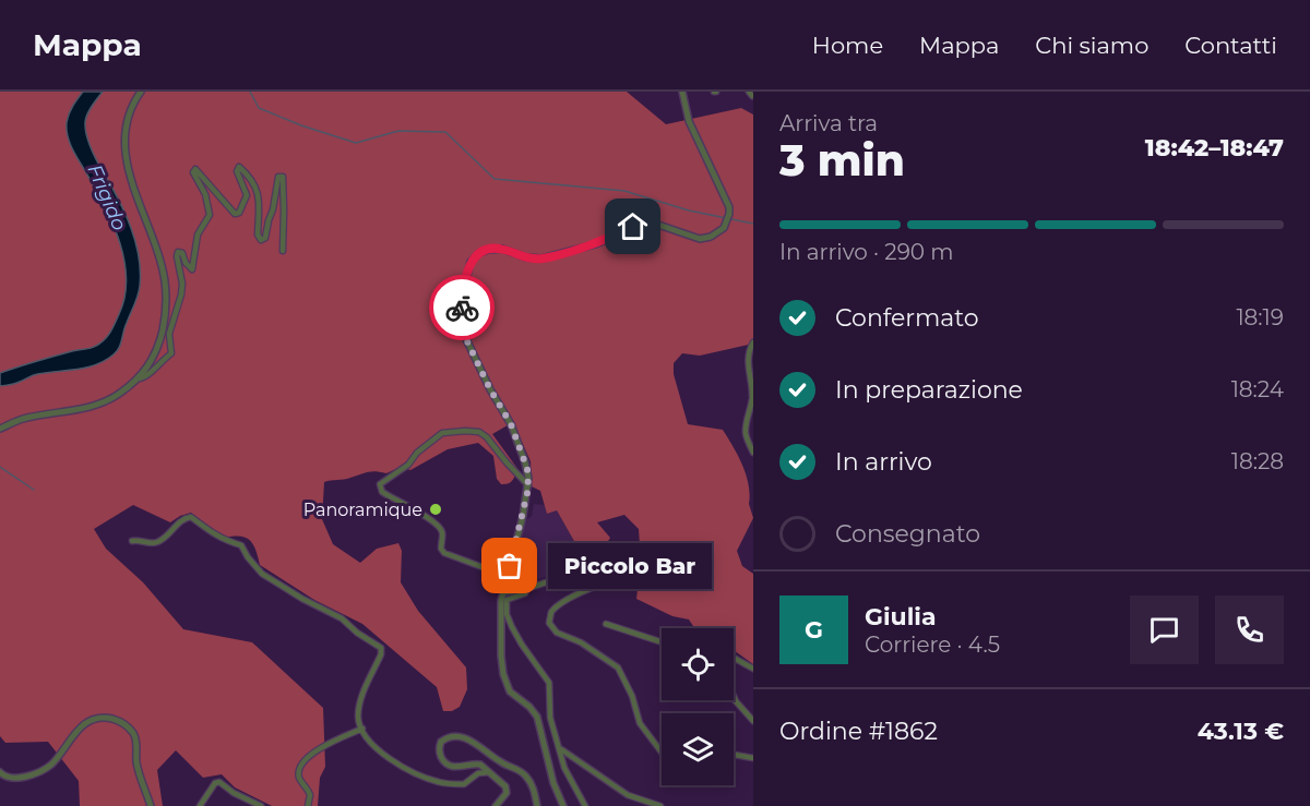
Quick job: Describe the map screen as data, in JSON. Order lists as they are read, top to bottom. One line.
{"water":["Frigido"],"places":["Panoramique","Piccolo Bar"],"page":{"header":"Mappa","nav":["Home","Mappa","Chi siamo","Contatti"],"heading":["3 min","Arriva tra","18:42–18:47"],"panel":["Giulia","Corriere · 4.5","Ordine #1862","43.13 €"],"bar":"In arrivo · 290 m","list":[["Confermato","18:19"],["In preparazione","18:24"],["In arrivo","18:28"],"Consegnato"],"bubble":"Piccolo Bar","round":"G"}}
